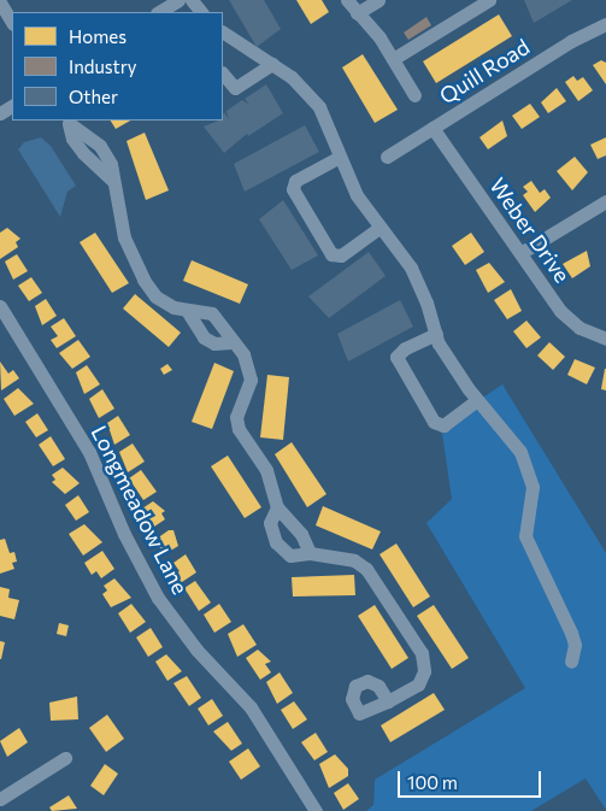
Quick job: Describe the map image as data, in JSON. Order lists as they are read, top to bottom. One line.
{"streets":{"street":["Quill Road","Weber Drive","Longmeadow Lane"]},"crossings":[["Quill Road","Weber Drive"]],"legend":["Homes","Industry","Other"],"scale_bar":"100 m"}
